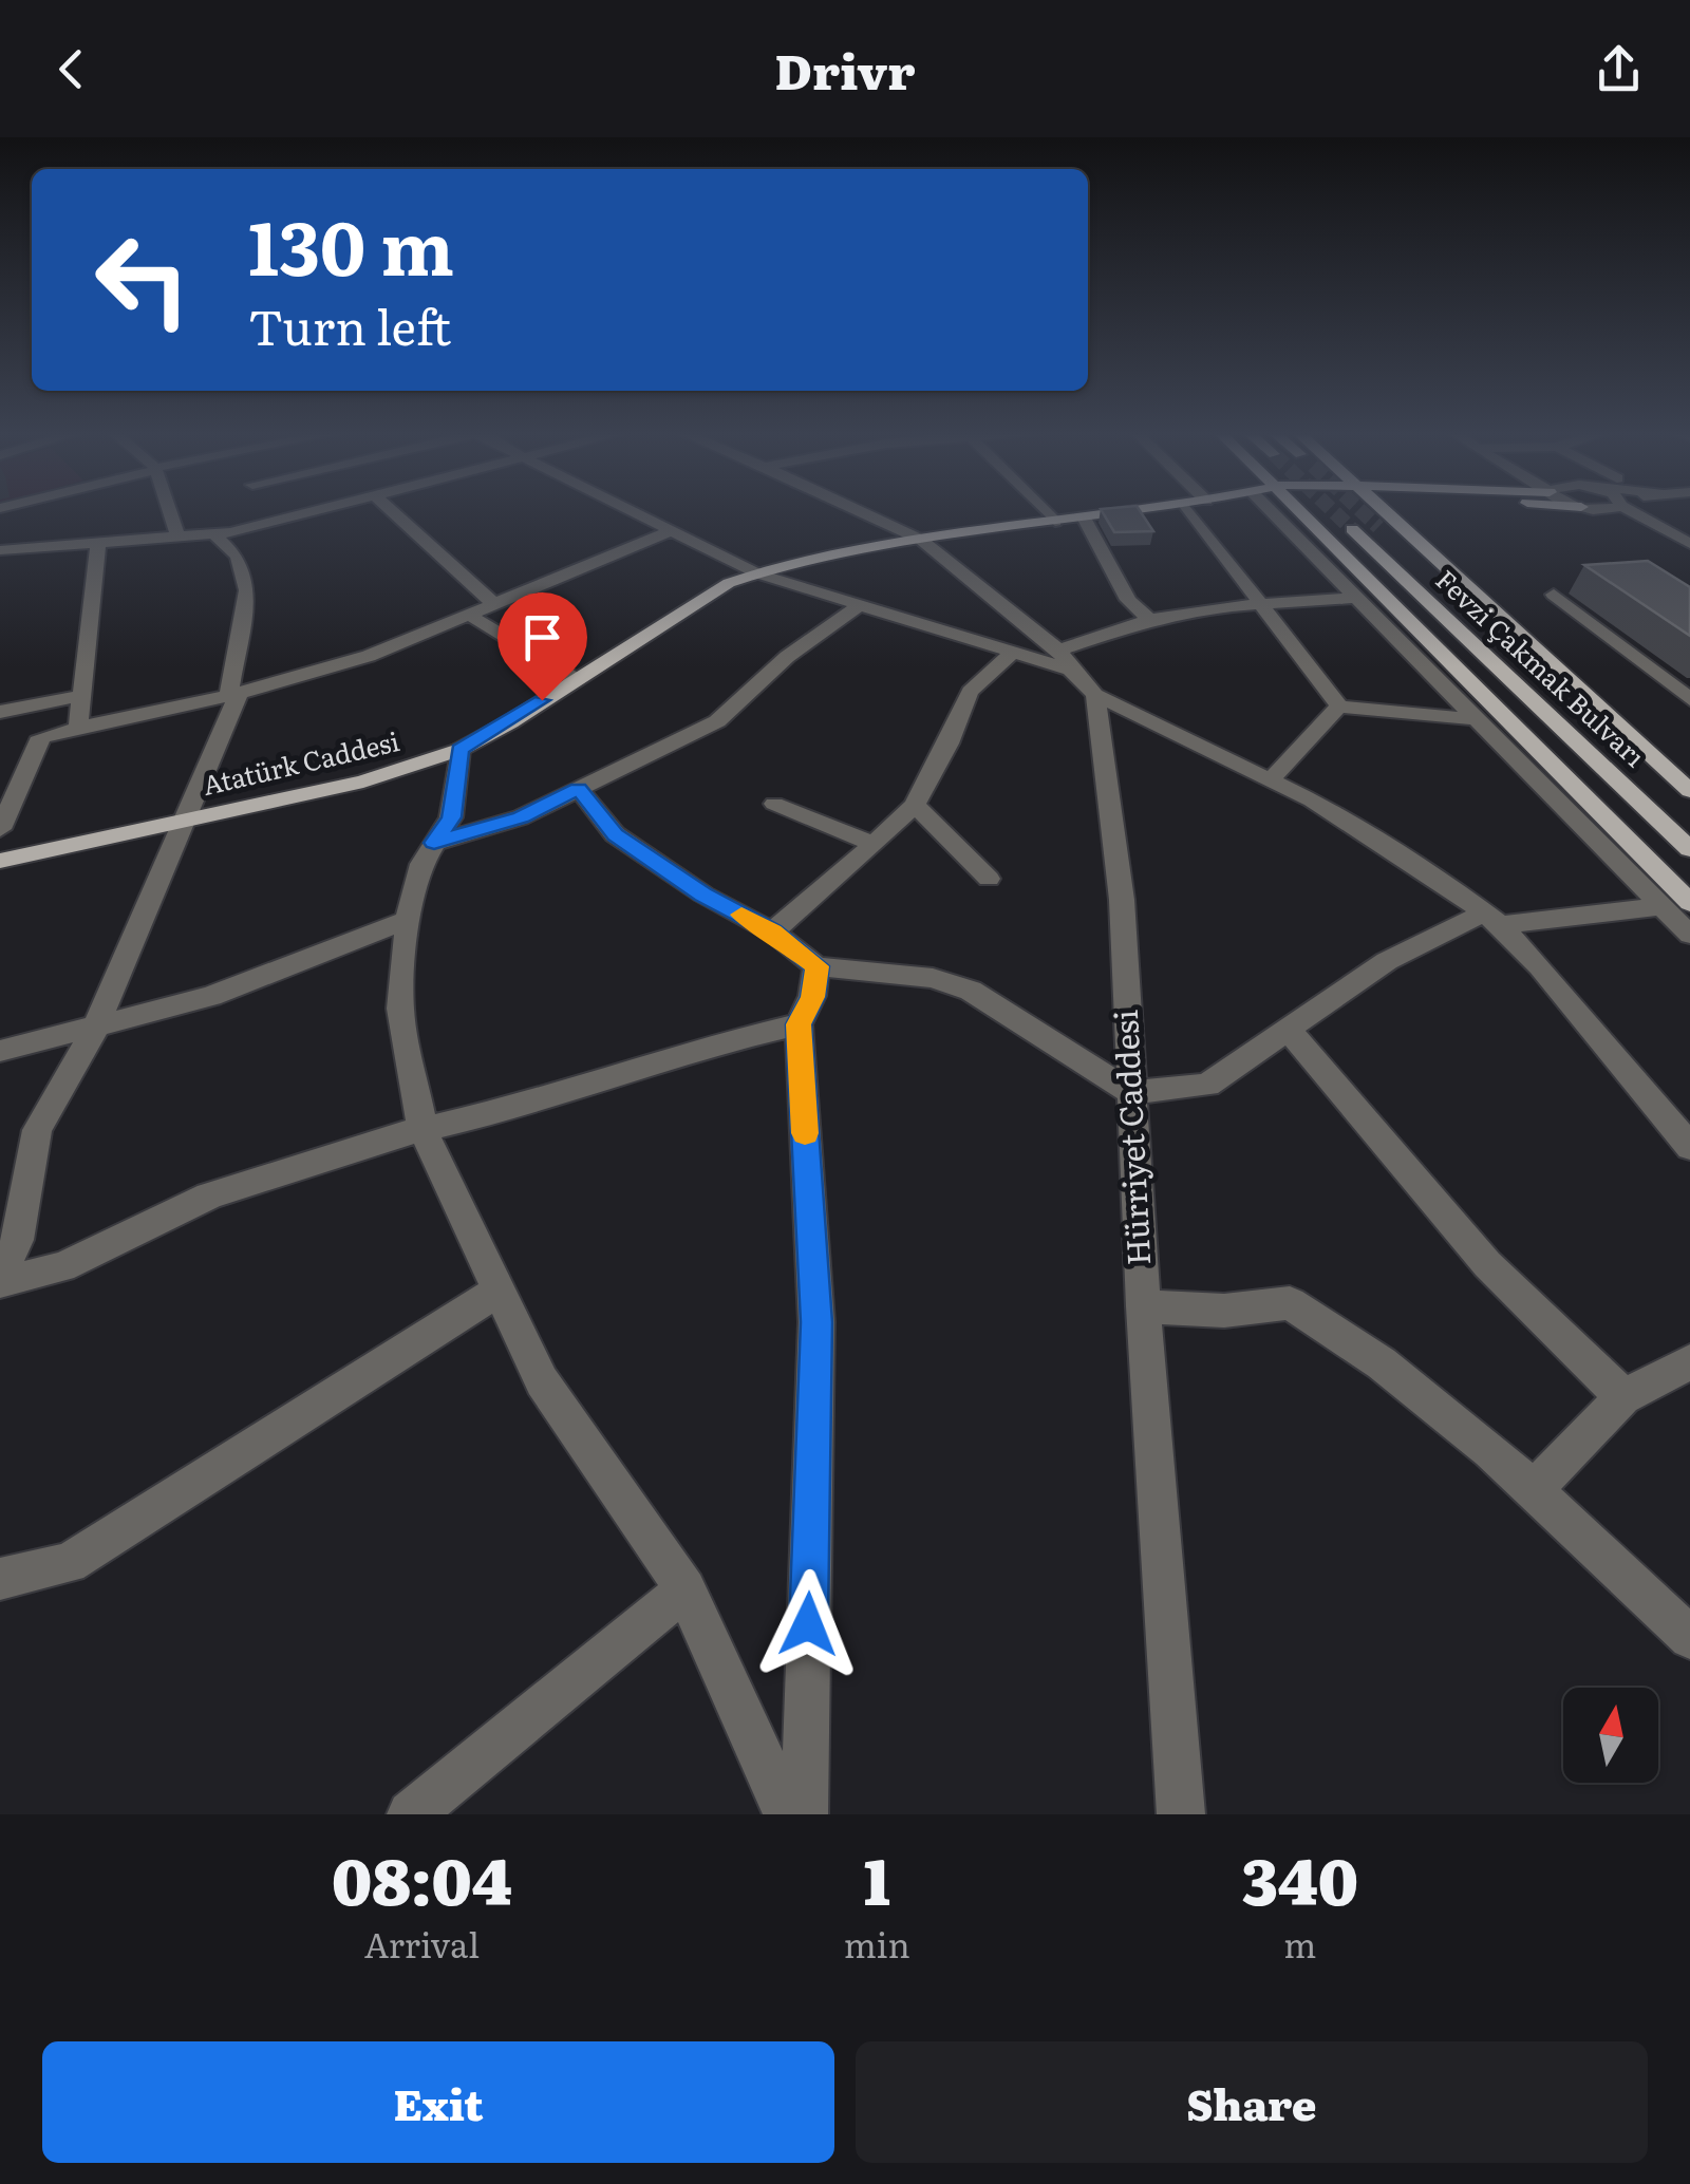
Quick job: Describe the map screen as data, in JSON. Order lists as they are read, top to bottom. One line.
{"streets":{"main road":["Fevzi Çakmak Bulvarı","Atatürk Caddesi"],"street":["Hürriyet Caddesi"]},"north":"top","page":{"header":"Drivr","turn":["130 m","Turn left"],"eta":["08:04","Arrival","1","min","340","m"],"buttons":["Exit","Share"]}}
